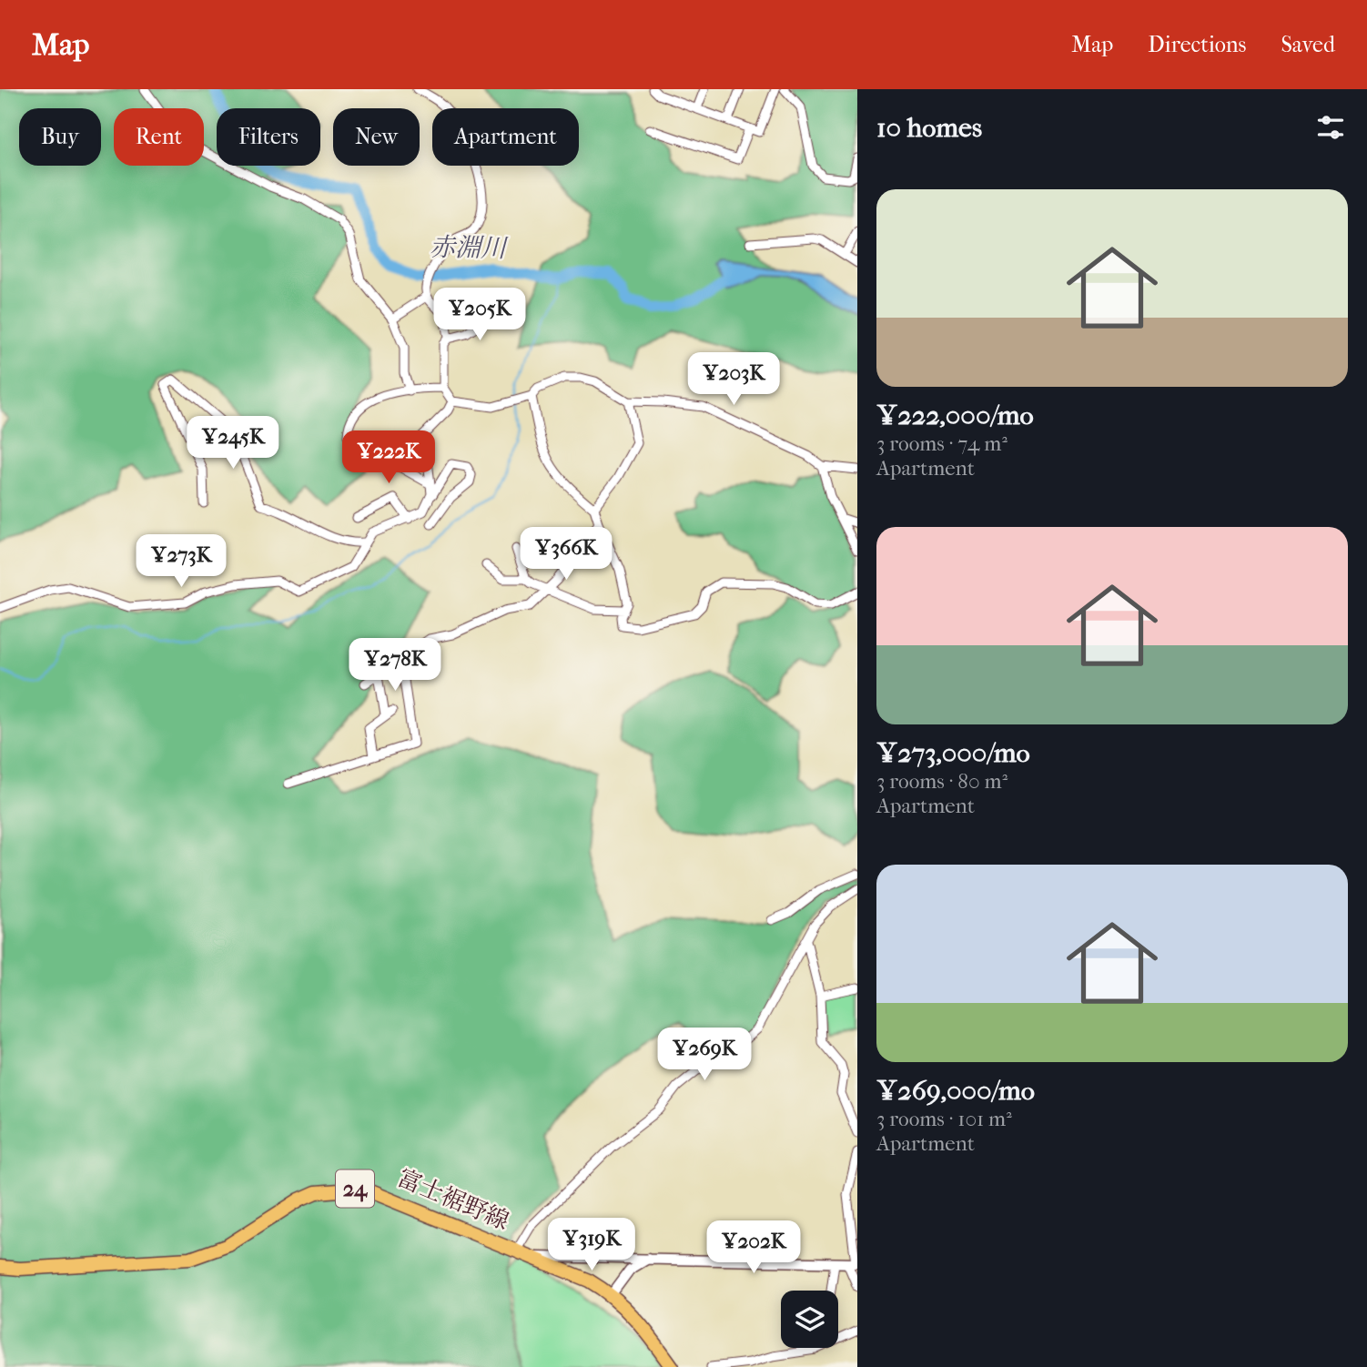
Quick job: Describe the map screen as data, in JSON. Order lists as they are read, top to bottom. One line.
{"streets":{"main road":["24","富士裾野線"]},"water":["赤淵川"],"page":{"header":"Map","nav":["Map","Directions","Saved"],"heading":"10 homes","chip":["Buy","Rent","Filters","New","Apartment"],"list":[{"name":"¥222,000/mo","note":"3 rooms · 74 m² · Apartment"},{"name":"¥273,000/mo","note":"3 rooms · 80 m² · Apartment"},{"name":"¥269,000/mo","note":"3 rooms · 101 m² · Apartment"}],"price":["¥205K","¥203K","¥245K","¥222K","¥366K","¥273K","¥278K","¥269K","¥319K","¥202K"]}}
